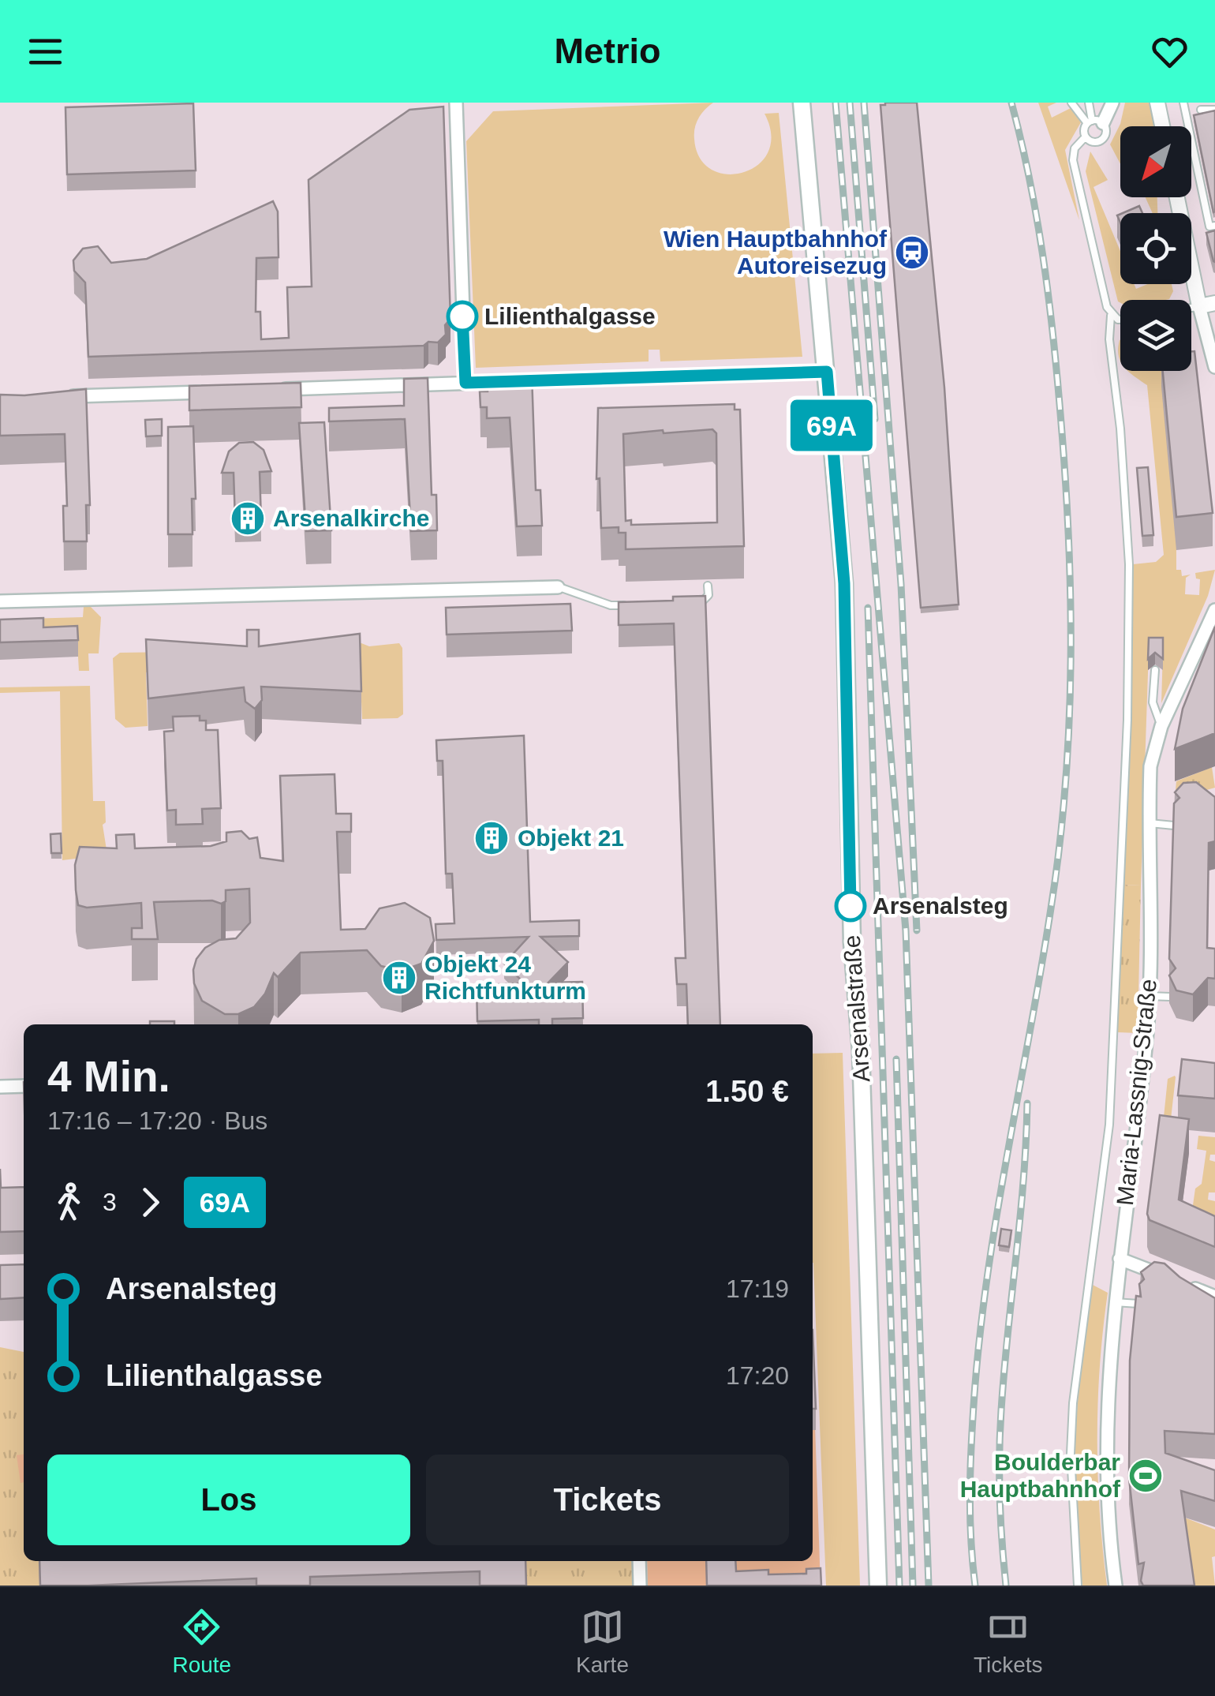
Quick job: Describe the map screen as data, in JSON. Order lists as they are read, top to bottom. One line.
{"streets":{"main road":["Arsenalstraße"],"street":["Maria-Lassnig-Straße"]},"places":{"station":["Wien Hauptbahnhof Autoreisezug"],"other":["Lilienthalgasse","Arsenalsteg"],"building":["Arsenalkirche","Objekt 21","Objekt 24 Richtfunkturm"],"sports":["Boulderbar Hauptbahnhof"]},"lines":["bus line 69A"],"north":"bottom left","page":{"header":"Metrio","on_map":"69A","heading":["4 Min.","17:16 – 17:20 · Bus","1.50 €"],"legs":["3","69A"],"list":[{"name":"Arsenalsteg","value":"17:19"},{"name":"Lilienthalgasse","value":"17:20"}],"buttons":["Los","Tickets"],"tabs":["Route","Karte","Tickets"]}}
